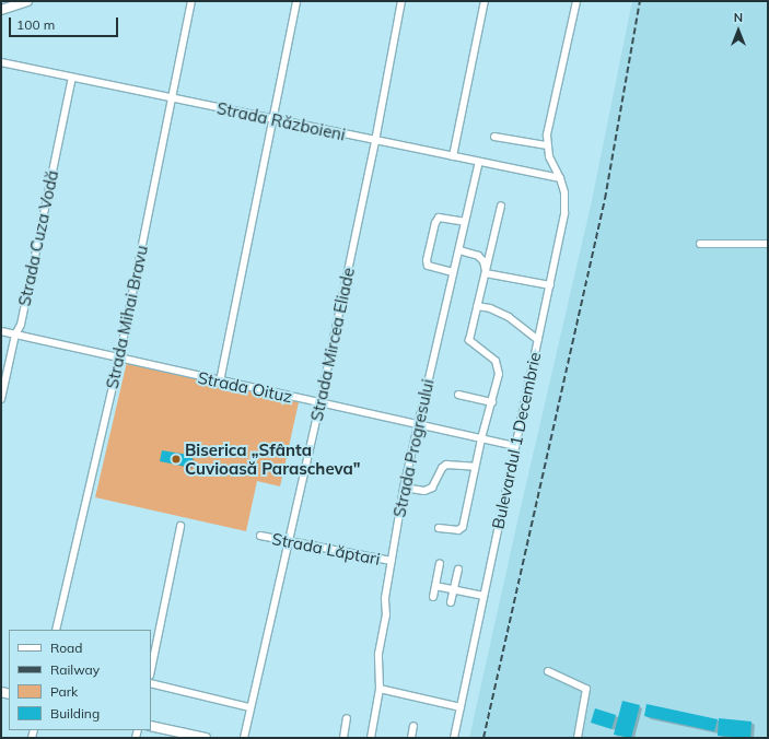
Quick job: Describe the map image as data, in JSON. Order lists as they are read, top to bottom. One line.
{"streets":{"street":["Strada Războieni","Strada Cuza Vodă","Strada Mihai Bravu","Strada Mircea Eliade","Strada Oituz","Bulevardul 1 Decembrie","Strada Progresului","Strada Lăptari"]},"crossings":[["Strada Războieni","Strada Cuza Vodă"],["Strada Războieni","Strada Mihai Bravu"],["Strada Războieni","Strada Mircea Eliade"],["Strada Războieni","Bulevardul 1 Decembrie"],["Strada Războieni","Strada Progresului"],["Strada Cuza Vodă","Strada Oituz"],["Strada Mihai Bravu","Strada Oituz"],["Strada Mircea Eliade","Strada Oituz"],["Strada Mircea Eliade","Strada Lăptari"],["Strada Oituz","Bulevardul 1 Decembrie"],["Strada Oituz","Strada Progresului"],["Strada Progresului","Strada Lăptari"]],"places":["Biserica „Sfânta Cuvioasă Parascheva\""],"legend":["Road","Railway","Park","Building"],"scale_bar":"100 m","north":"top"}
